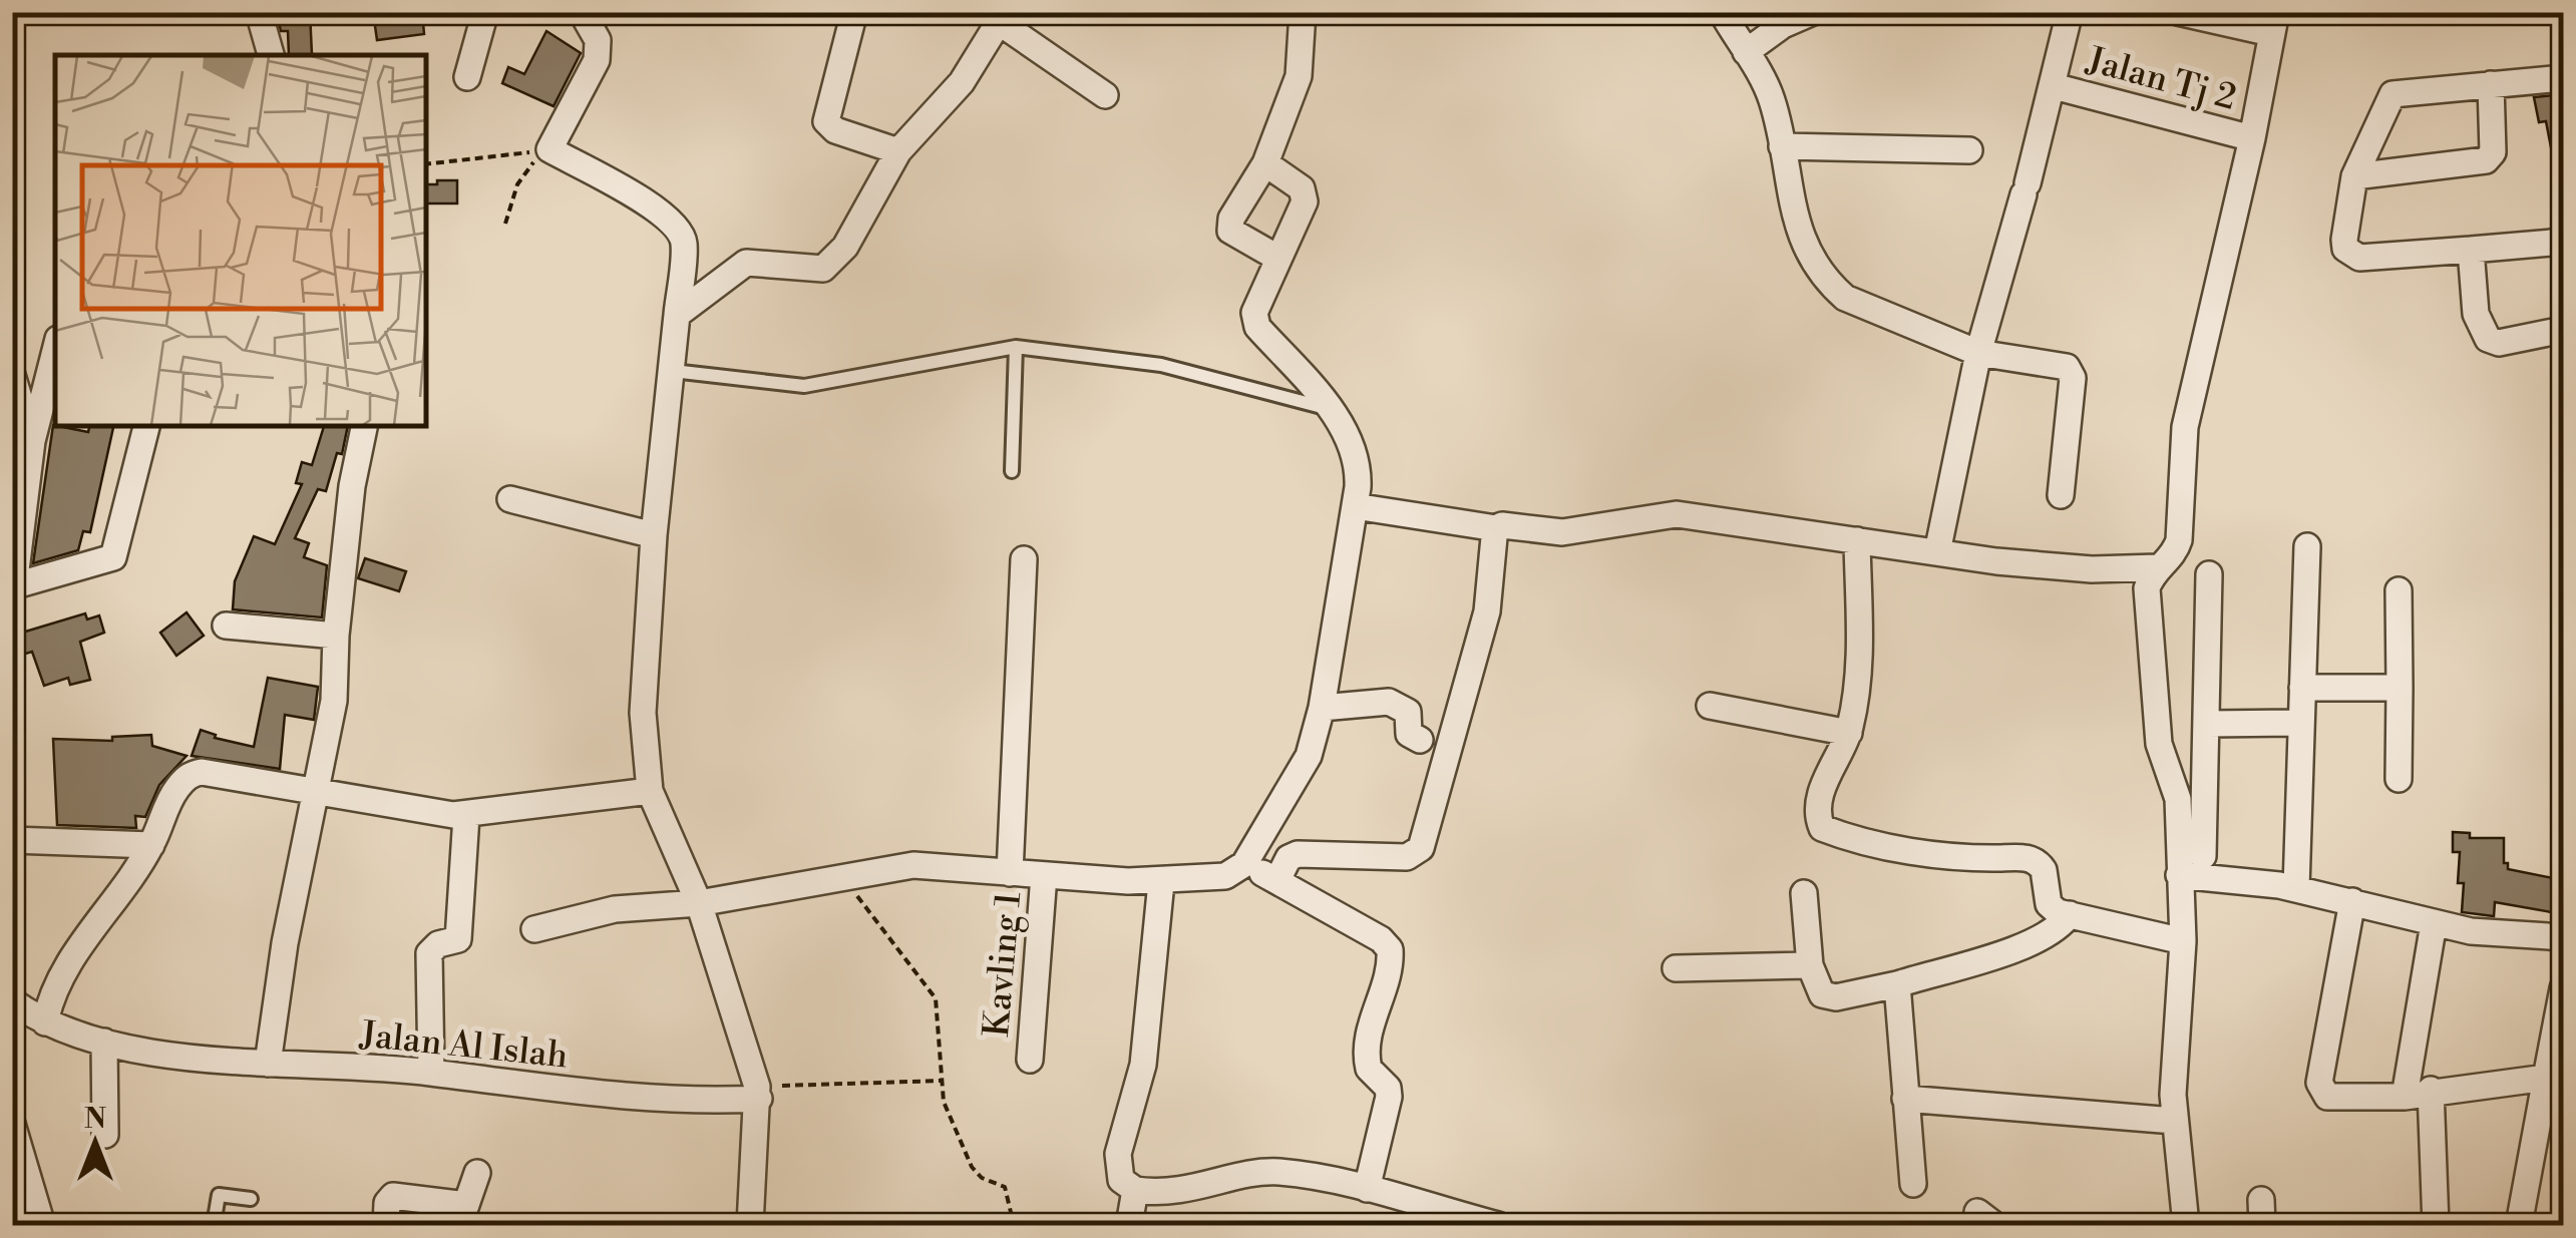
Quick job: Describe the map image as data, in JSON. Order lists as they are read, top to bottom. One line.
{"streets":{"street":["Jalan Tj 2","Kavling 1","Jalan Al Islah"]},"north":"top"}
